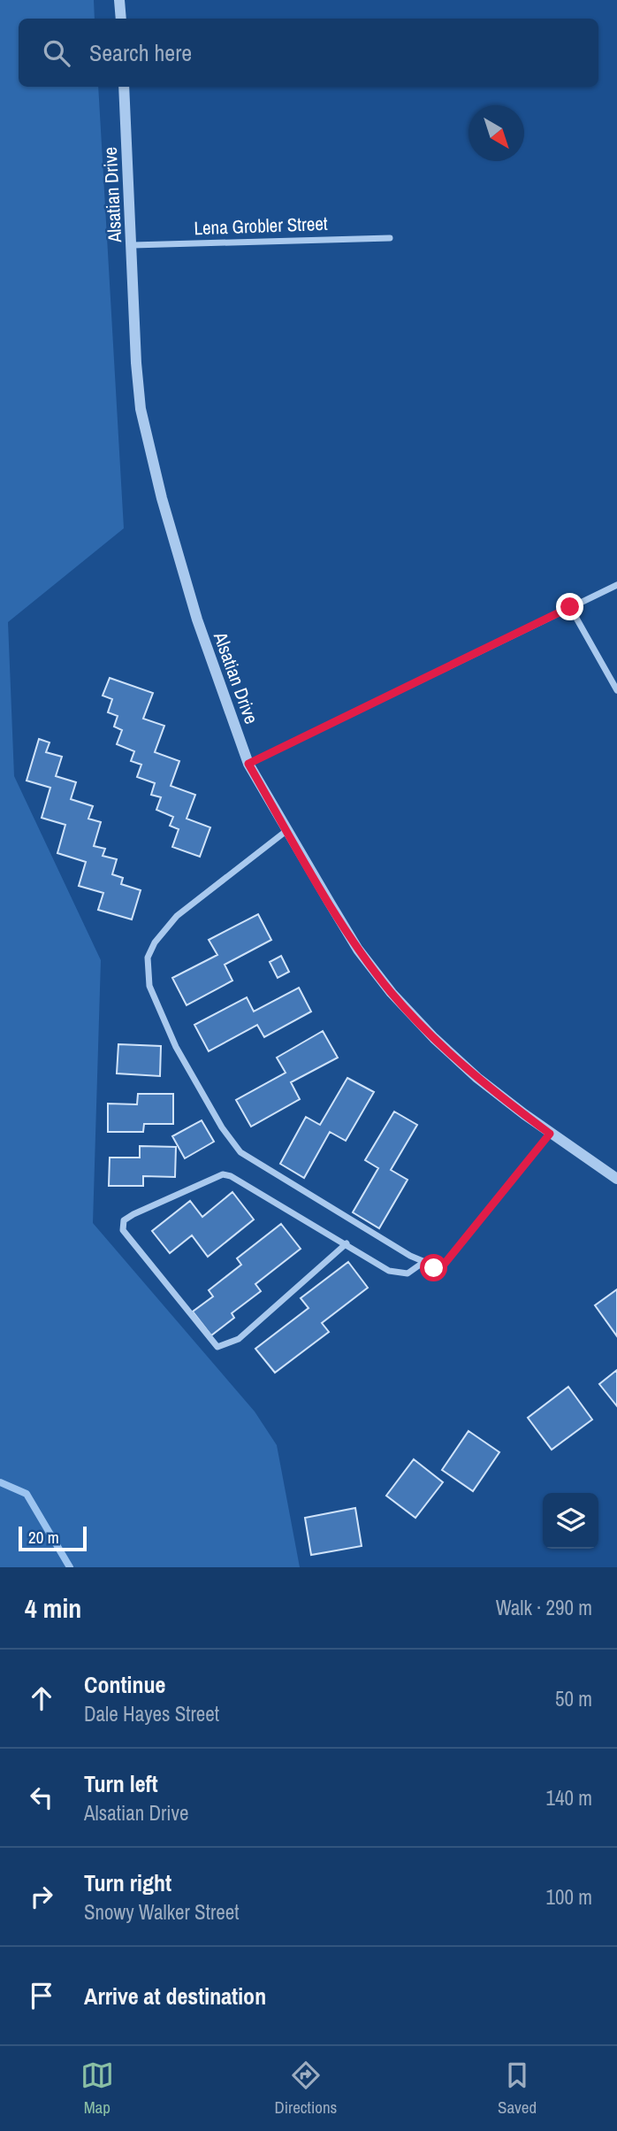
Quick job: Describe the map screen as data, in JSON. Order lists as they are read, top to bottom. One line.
{"streets":{"street":["Alsatian Drive","Lena Grobler Street"]},"crossings":[["Alsatian Drive","Lena Grobler Street"]],"scale_bar":"20 m","north":"bottom right","page":{"search":"Search here","scale":"20 m","heading":["4 min","Walk · 290 m"],"list":[["Continue","Dale Hayes Street","50 m"],["Turn left","Alsatian Drive","140 m"],["Turn right","Snowy Walker Street","100 m"],"Arrive at destination"],"nav":["Map","Directions","Saved"]}}
